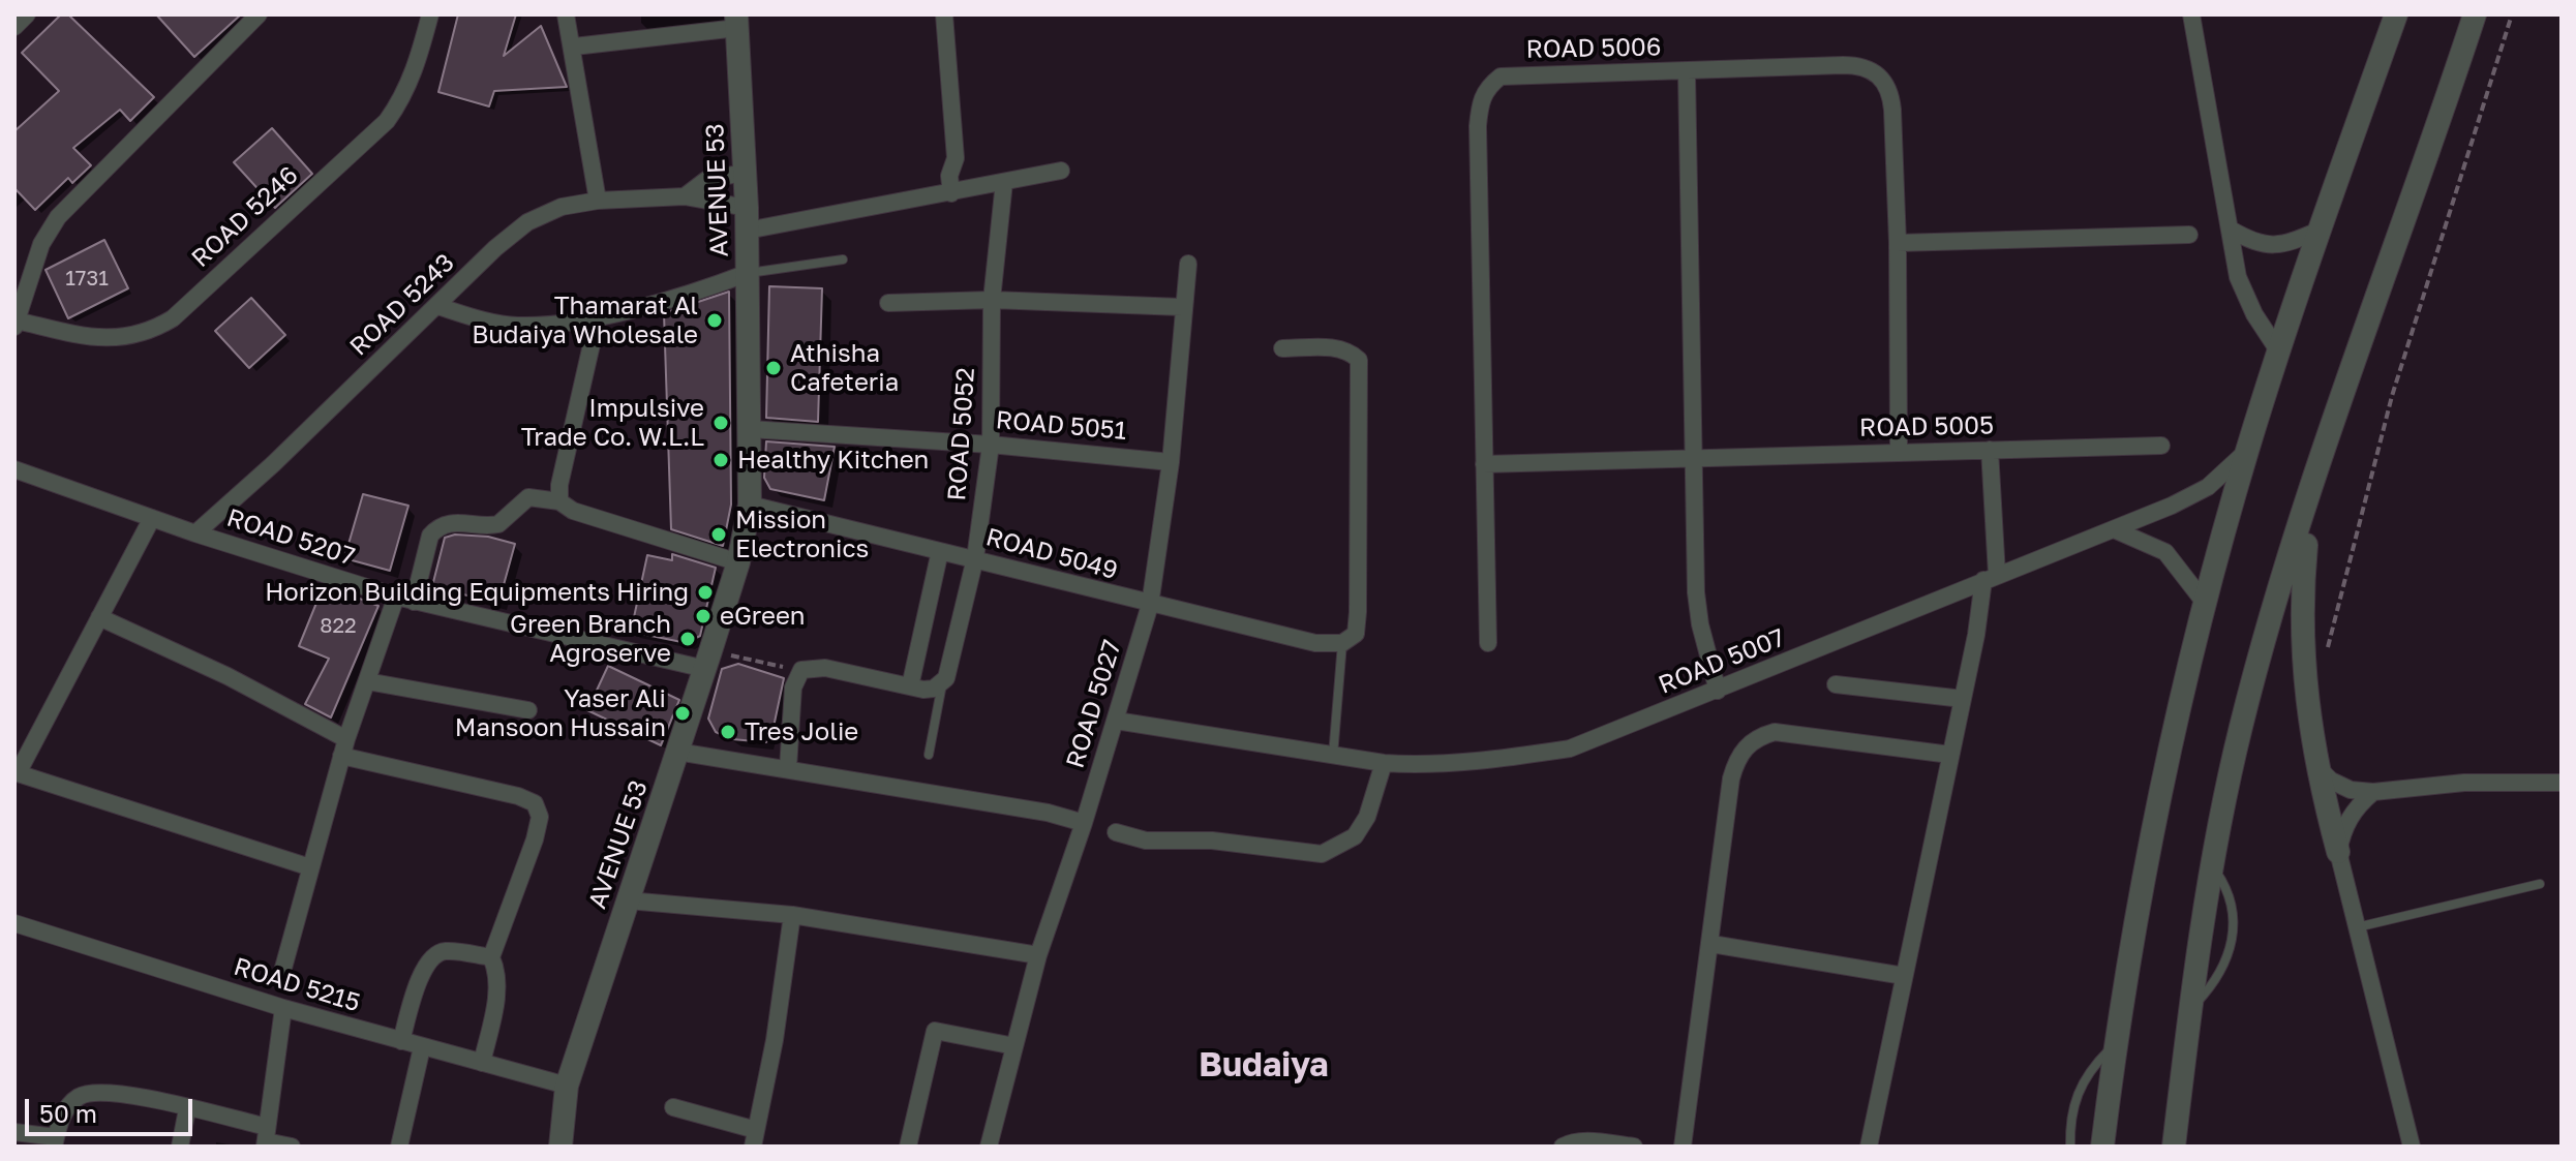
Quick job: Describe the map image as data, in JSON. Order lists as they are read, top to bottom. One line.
{"streets":{"street":["ROAD 5006","AVENUE 53","ROAD 5246","ROAD 5243","ROAD 5051","ROAD 5005","ROAD 5052","ROAD 5207","ROAD 5049","ROAD 5007","ROAD 5027","ROAD 5215"]},"crossings":[["ROAD 5006","ROAD 5005"],["AVENUE 53","ROAD 5243"],["AVENUE 53","ROAD 5051"],["AVENUE 53","ROAD 5207"],["AVENUE 53","ROAD 5049"],["AVENUE 53","ROAD 5215"],["ROAD 5243","ROAD 5207"],["ROAD 5051","ROAD 5052"],["ROAD 5051","ROAD 5027"],["ROAD 5052","ROAD 5049"],["ROAD 5049","ROAD 5027"],["ROAD 5007","ROAD 5027"]],"districts":["Budaiya"],"places":["Thamarat Al Budaiya Wholesale","Athisha Cafeteria","Impulsive Trade Co. W.L.L","Healthy Kitchen","Mission Electronics","Horizon Building Equipments Hiring","eGreen","Green Branch Agroserve","Yaser Ali Mansoon Hussain","Tres Jolie"],"house_numbers":["1731","822"],"scale_bar":"50 m"}
